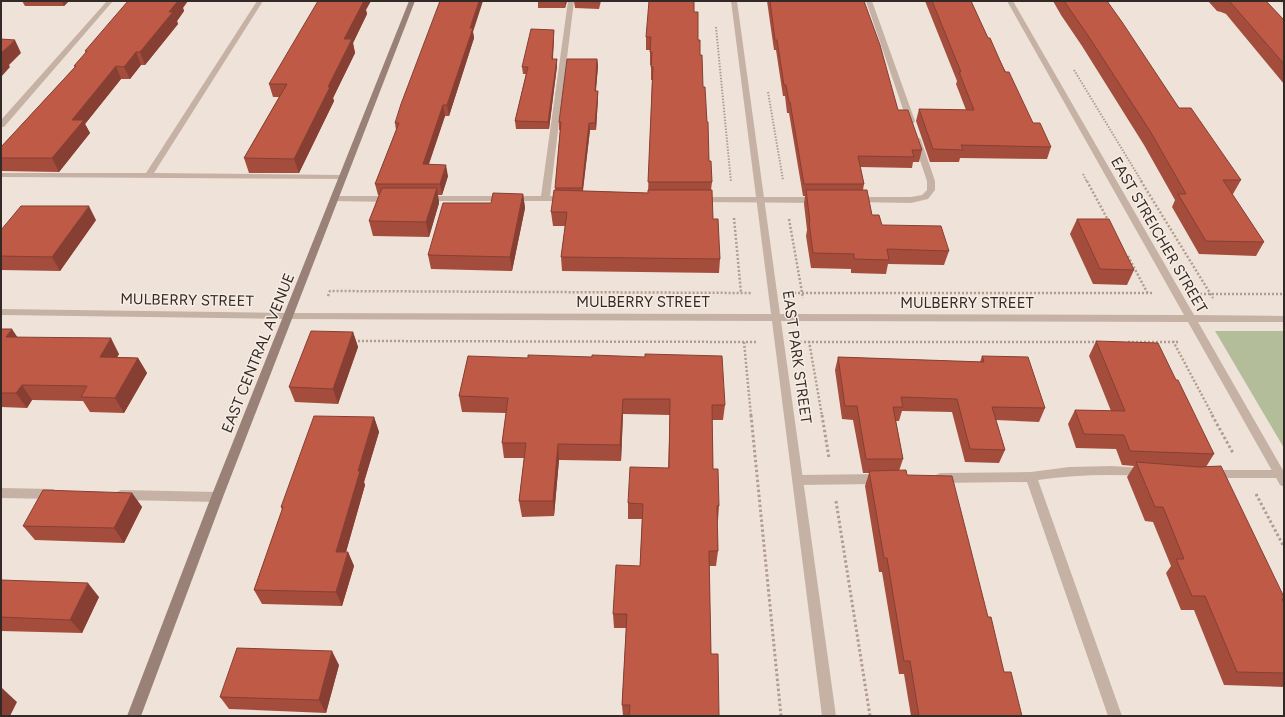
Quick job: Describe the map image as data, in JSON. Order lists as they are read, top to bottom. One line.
{"streets":{"street":["EAST STREICHER STREET","MULBERRY STREET","EAST CENTRAL AVENUE","EAST PARK STREET"]},"crossings":[["EAST STREICHER STREET","MULBERRY STREET"],["MULBERRY STREET","EAST CENTRAL AVENUE"],["MULBERRY STREET","EAST PARK STREET"]]}
